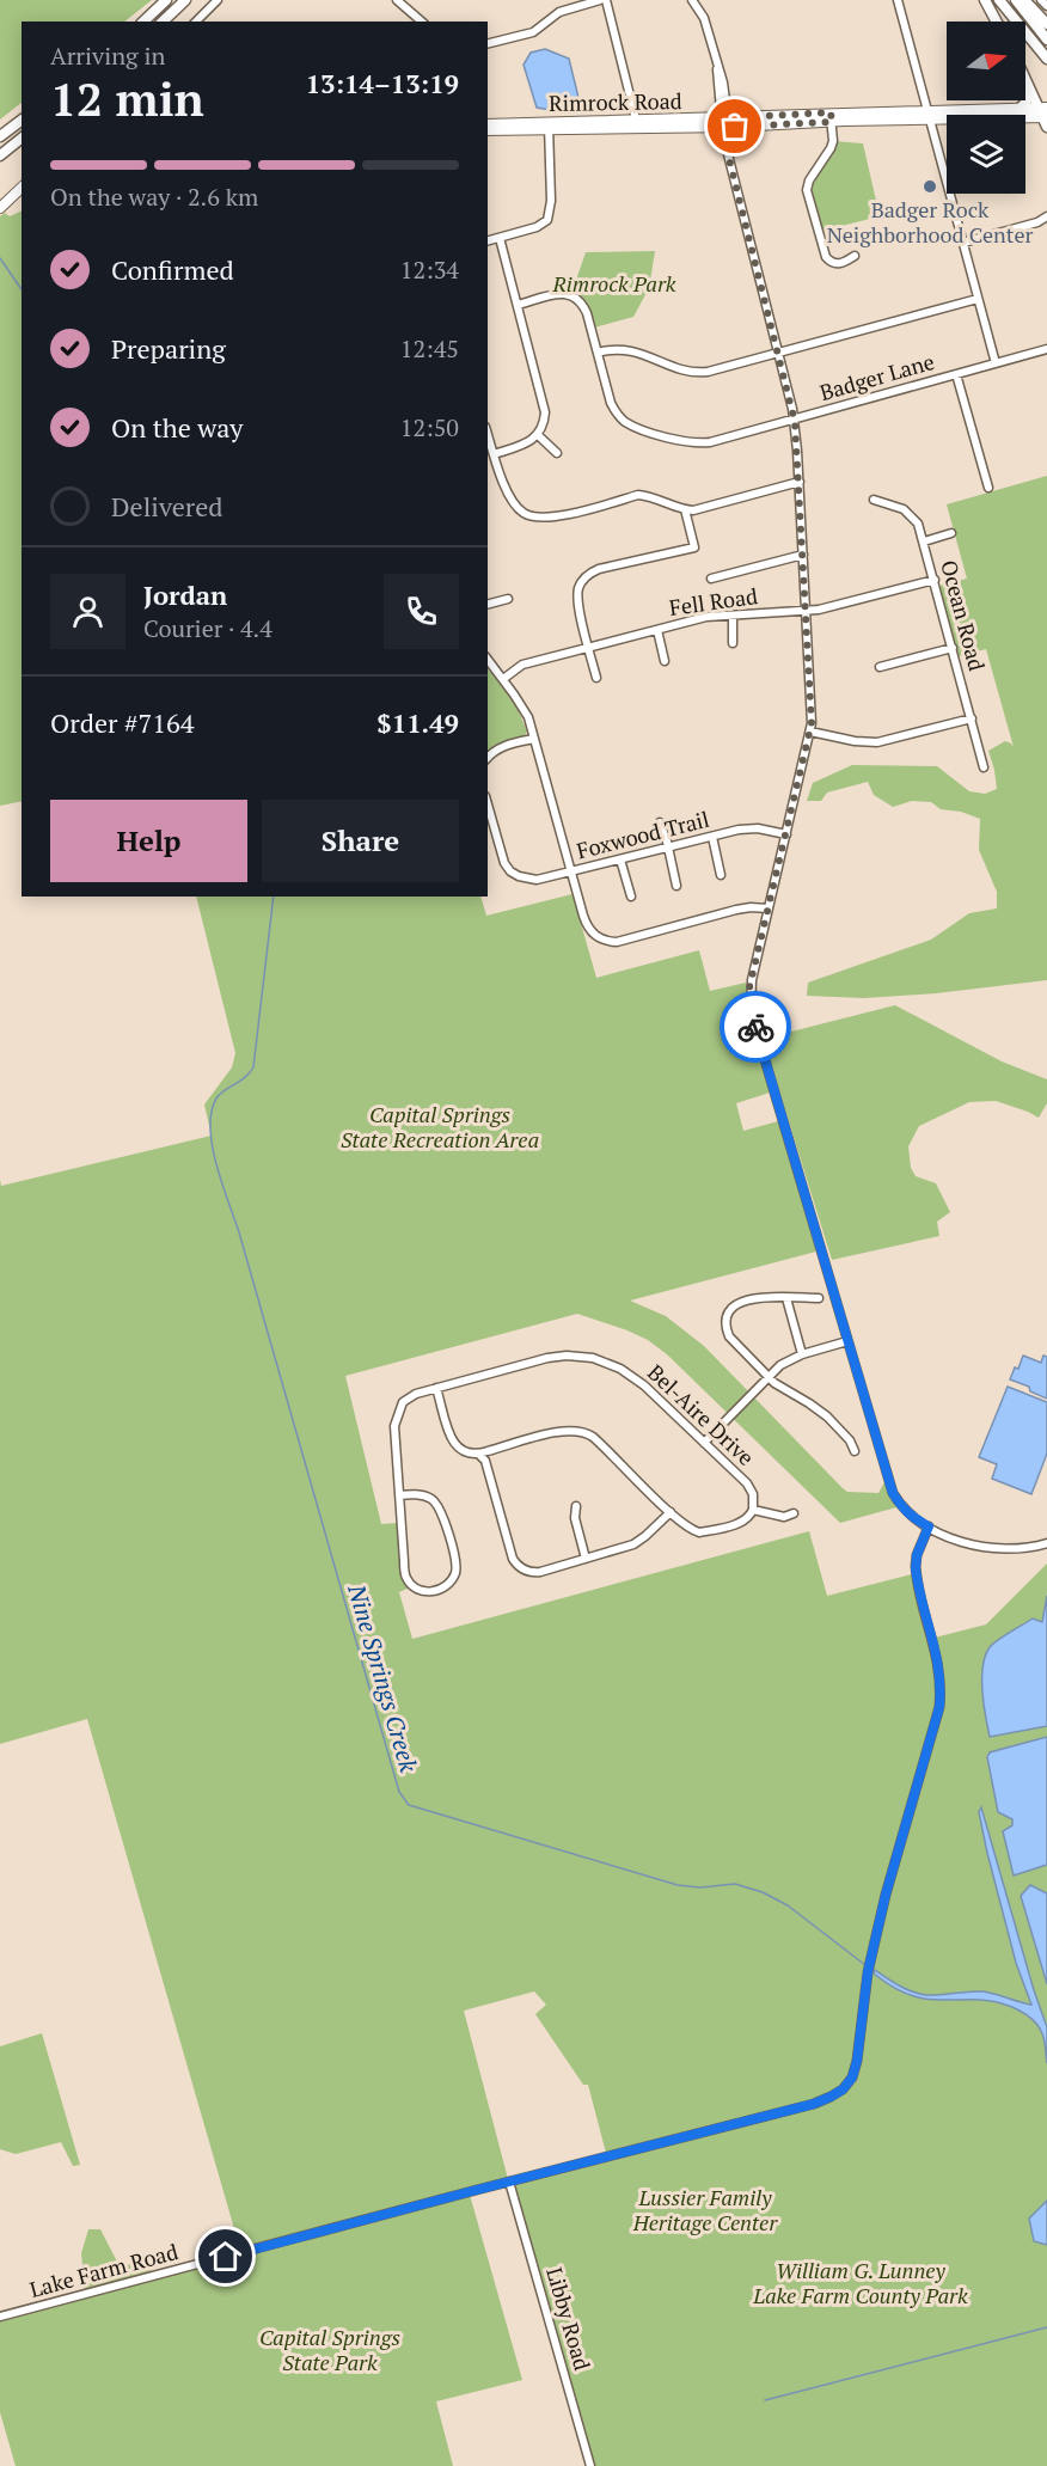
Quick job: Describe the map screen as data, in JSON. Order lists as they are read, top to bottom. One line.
{"streets":{"main road":["Rimrock Road"],"street":["Badger Lane","Fell Road","Ocean Road","Foxwood Trail","Bel-Aire Drive","Lake Farm Road","Libby Road"]},"crossings":[["Fell Road","Ocean Road"],["Lake Farm Road","Libby Road"]],"water":["Nine Springs Creek"],"parks":["Rimrock Park","Capital Springs State Recreation Area","Lussier Family Heritage Center","William G. Lunney Lake Farm County Park","Capital Springs State Park"],"places":["Badger Rock Neighborhood Center"],"north":"right","page":{"heading":["12 min","Arriving in","13:14–13:19"],"panel":["Jordan","Courier · 4.4","Order #7164","$11.49"],"bar":"On the way · 2.6 km","list":[["Confirmed","12:34"],["Preparing","12:45"],["On the way","12:50"],"Delivered"],"buttons":["Help","Share"]}}
